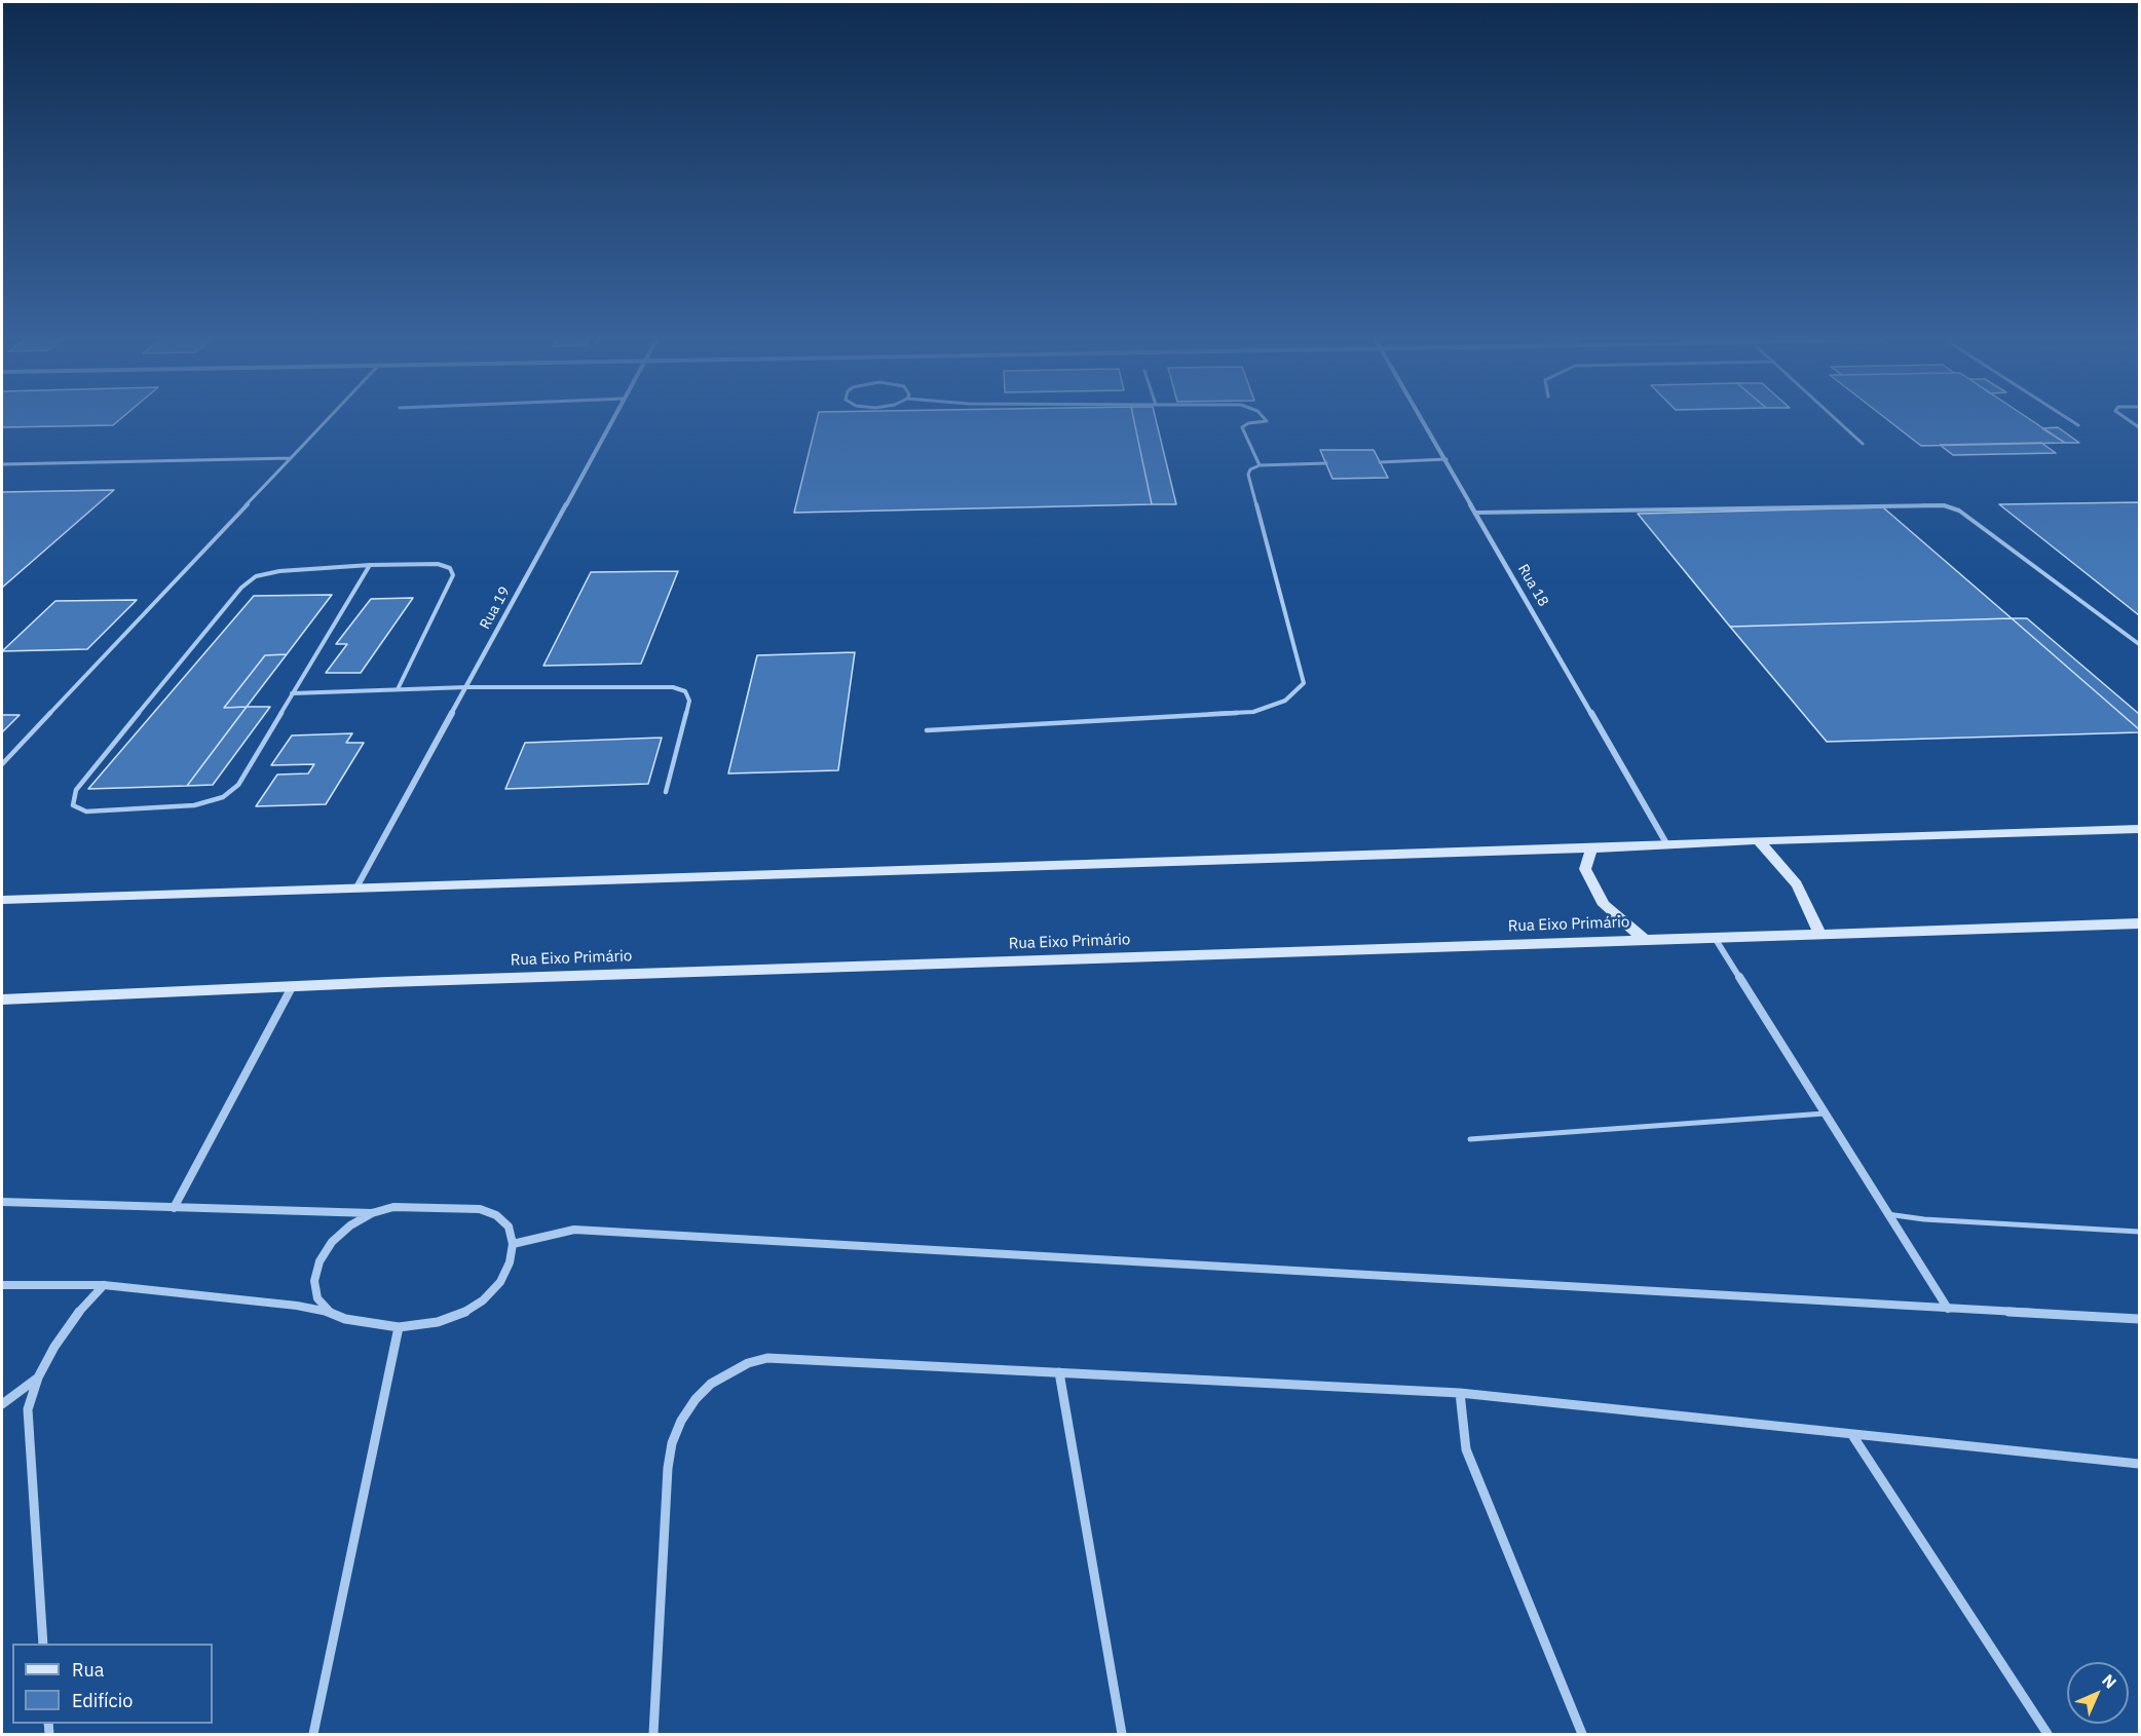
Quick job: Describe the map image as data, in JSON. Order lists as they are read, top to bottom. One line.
{"streets":{"street":["Rua 18","Rua 19","Rua Eixo Primário"]},"legend":["Rua","Edifício"],"north":"top right"}
